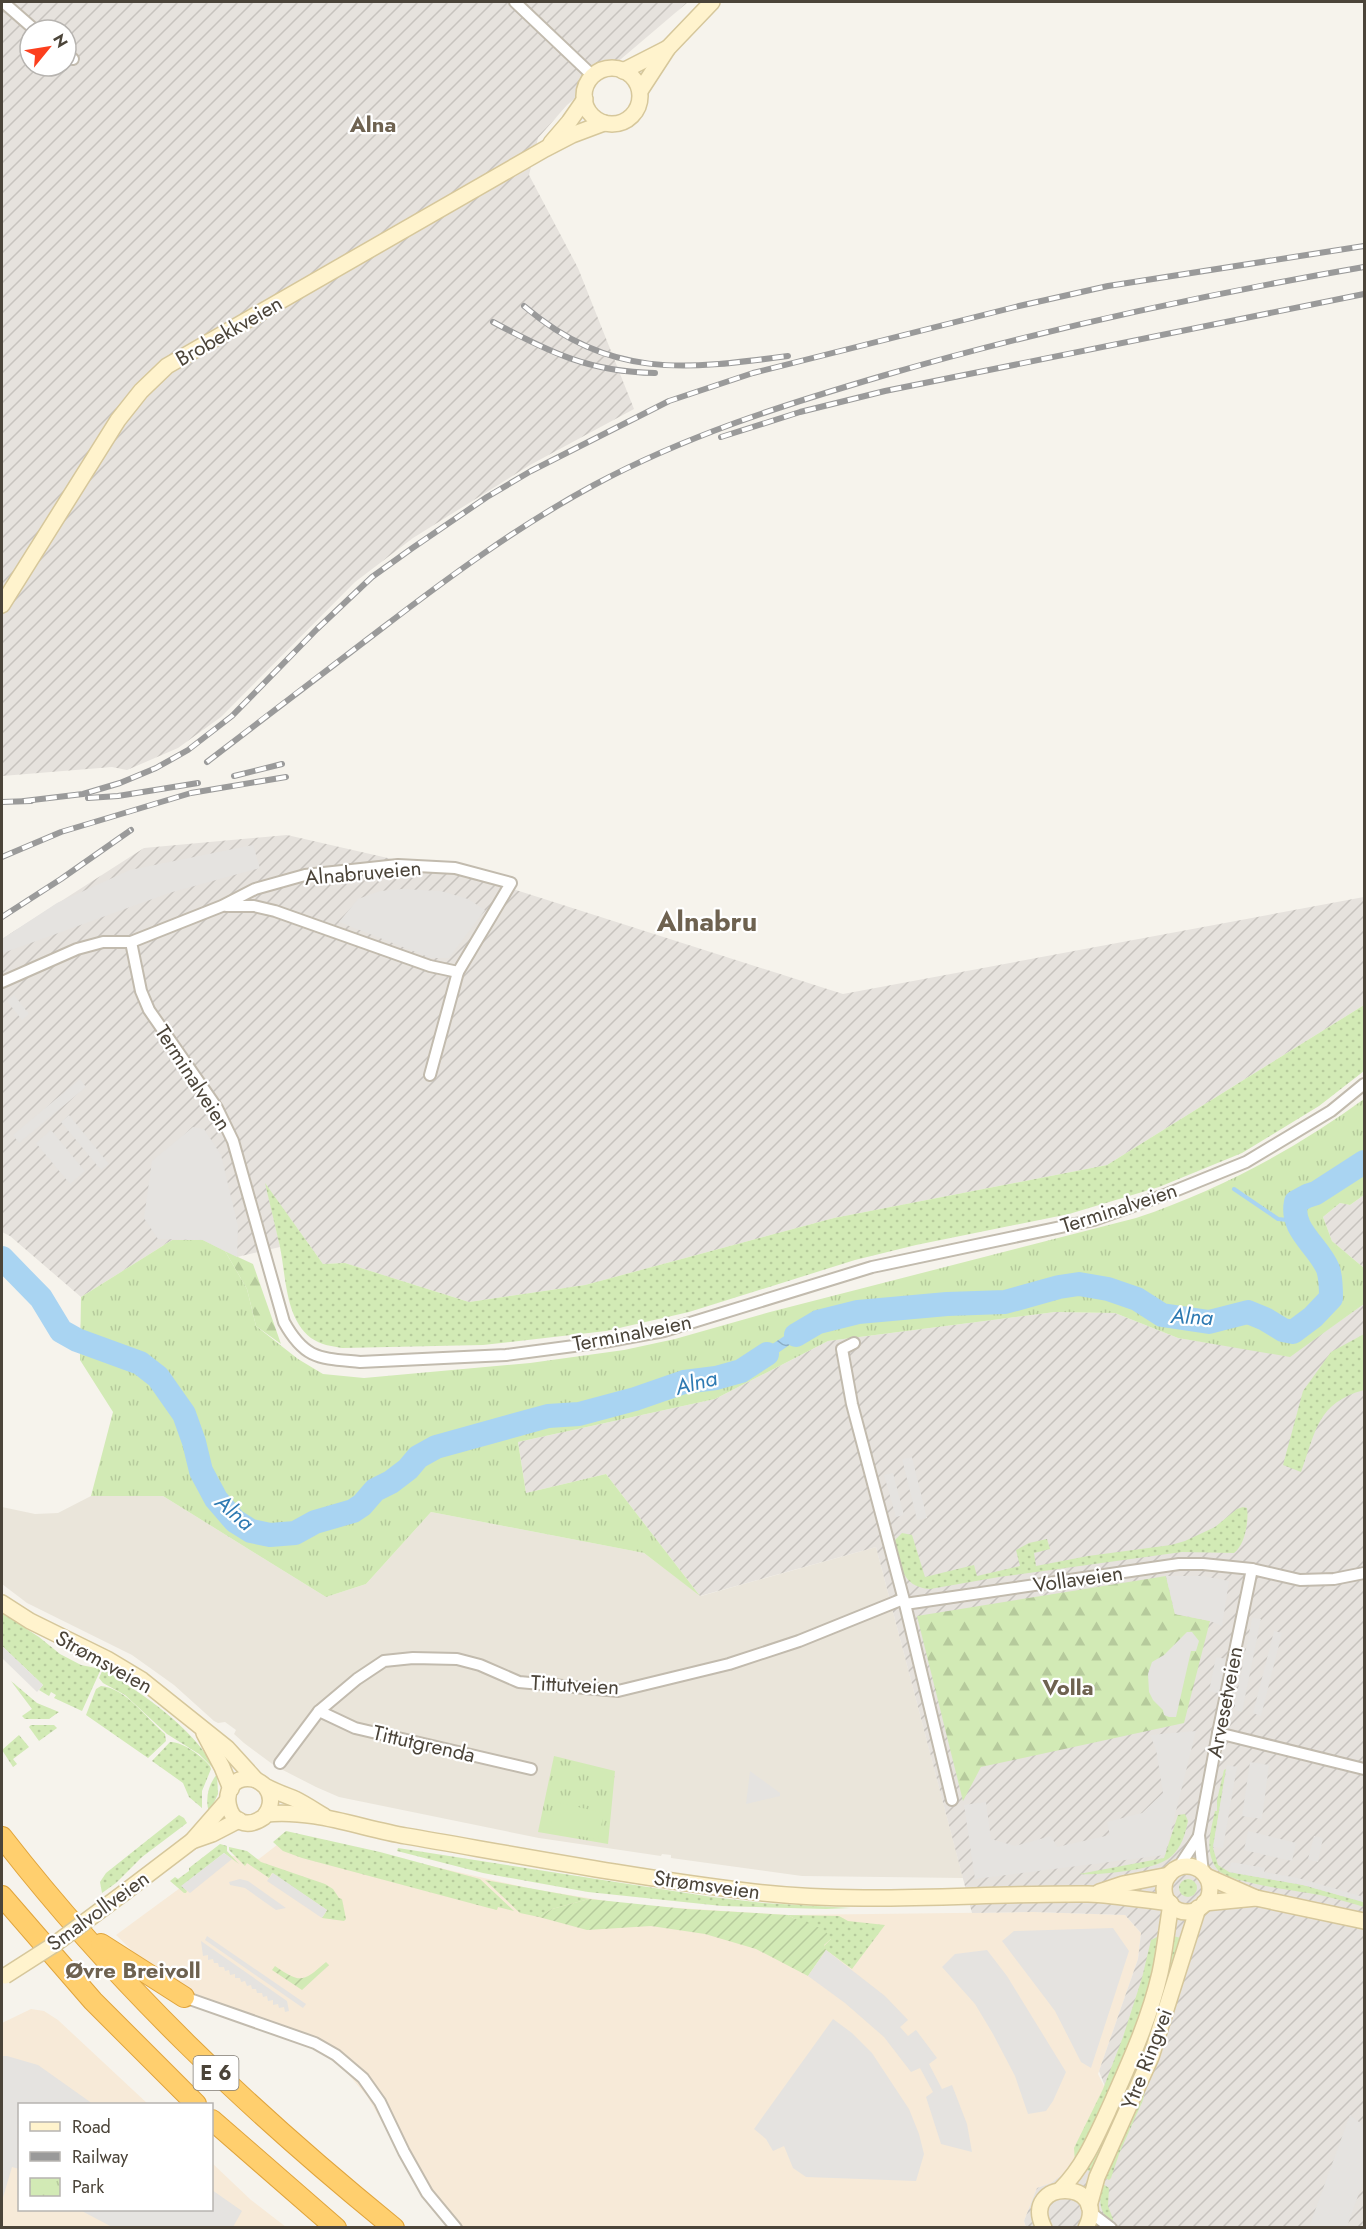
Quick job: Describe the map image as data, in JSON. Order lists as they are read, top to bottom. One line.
{"streets":{"highway":["E 6"],"main road":["Brobekkveien","Strømsveien","Smalvollveien","Ytre Ringvei"],"street":["Alnabruveien","Terminalveien","Vollaveien","Tittutveien","Arvesetveien","Tittutgrenda"]},"crossings":[["Alnabruveien","Terminalveien"],["Vollaveien","Tittutveien"],["Vollaveien","Arvesetveien"],["Strømsveien","Arvesetveien"],["Strømsveien","Smalvollveien"],["Strømsveien","Ytre Ringvei"],["Tittutveien","Tittutgrenda"],["Arvesetveien","Ytre Ringvei"]],"districts":["Alna","Alnabru","Volla","Øvre Breivoll"],"water":["Alna"],"legend":["Road","Railway","Park"],"north":"top right"}
